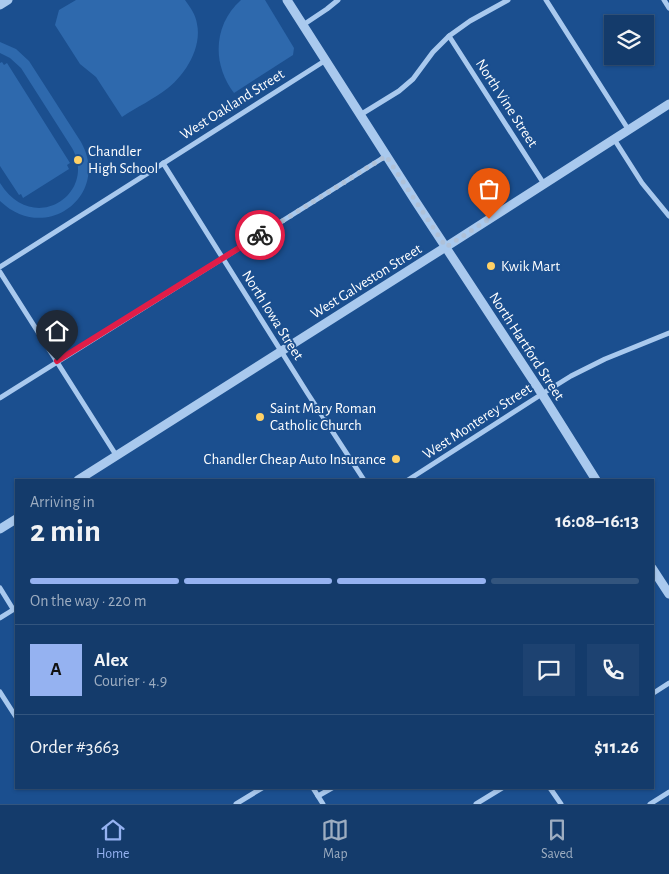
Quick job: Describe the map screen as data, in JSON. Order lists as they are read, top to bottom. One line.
{"streets":{"street":["North Vine Street","West Oakland Street","West Galveston Street","North Iowa Street","North Hartford Street","West Monterey Street"]},"crossings":[["North Vine Street","West Galveston Street"],["West Oakland Street","North Iowa Street"],["West Oakland Street","North Hartford Street"],["West Galveston Street","North Iowa Street"],["West Galveston Street","North Hartford Street"],["North Hartford Street","West Monterey Street"]],"places":["Chandler High School","Kwik Mart","Saint Mary Roman Catholic Church","Chandler Cheap Auto Insurance"],"page":{"heading":["2 min","Arriving in","16:08–16:13"],"panel":["Alex","Courier · 4.9","Order #3663","$11.26"],"bar":"On the way · 220 m","round":"A","tabs":["Home","Map","Saved"]}}
